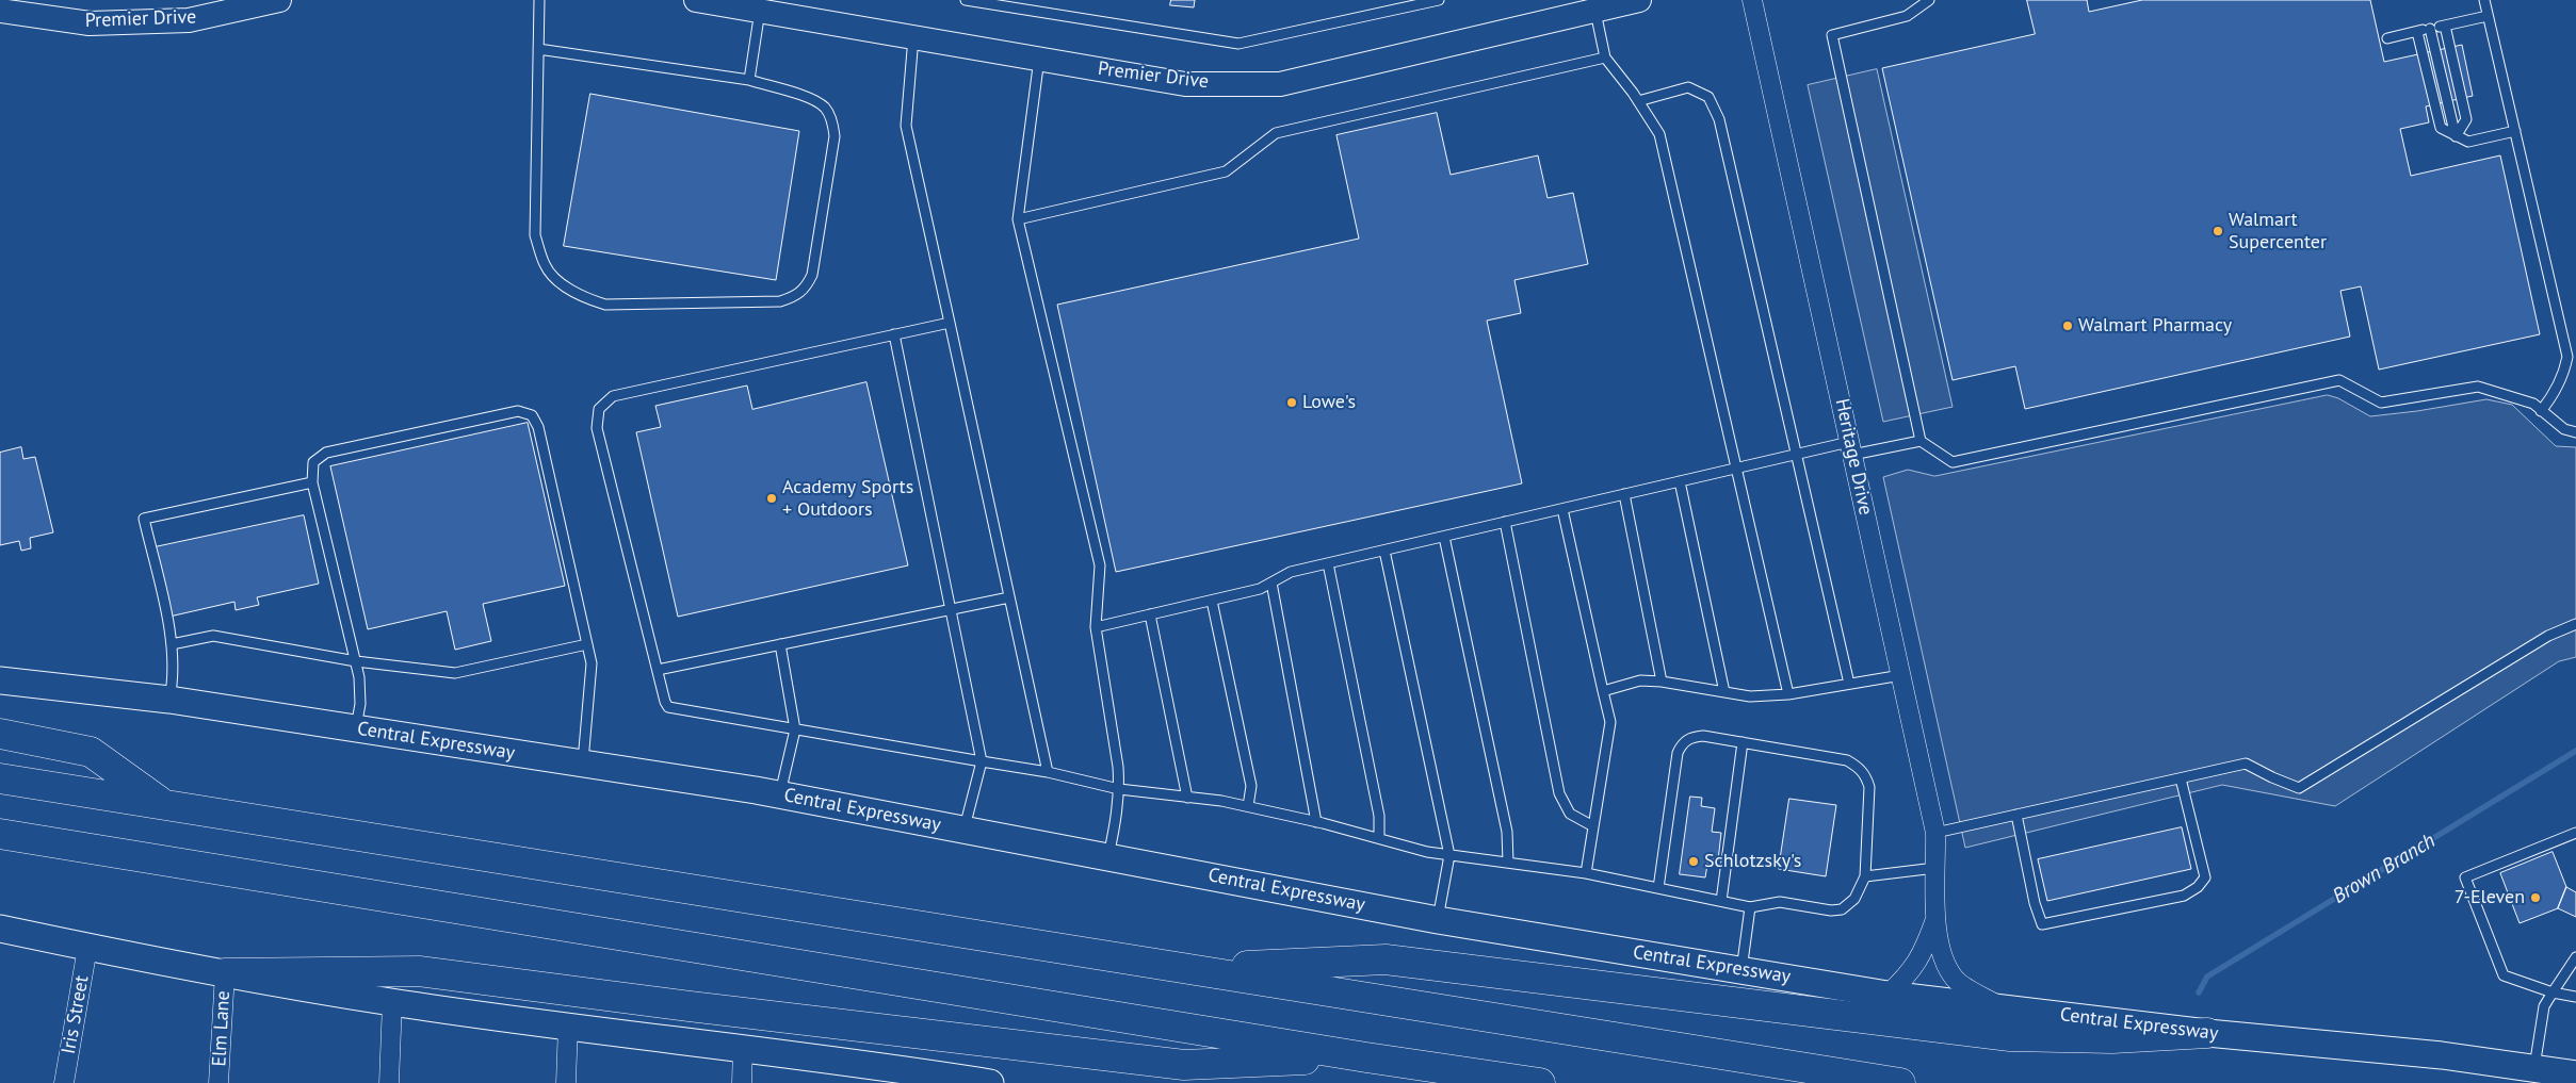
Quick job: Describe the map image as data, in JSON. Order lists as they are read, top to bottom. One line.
{"streets":{"main road":["Central Expressway"],"street":["Premier Drive","Heritage Drive","Iris Street","Elm Lane"]},"crossings":[["Heritage Drive","Central Expressway"]],"water":["Brown Branch"],"places":["Walmart Supercenter","Walmart Pharmacy","Lowe's","Academy Sports + Outdoors","Schlotzsky's","7-Eleven"]}
